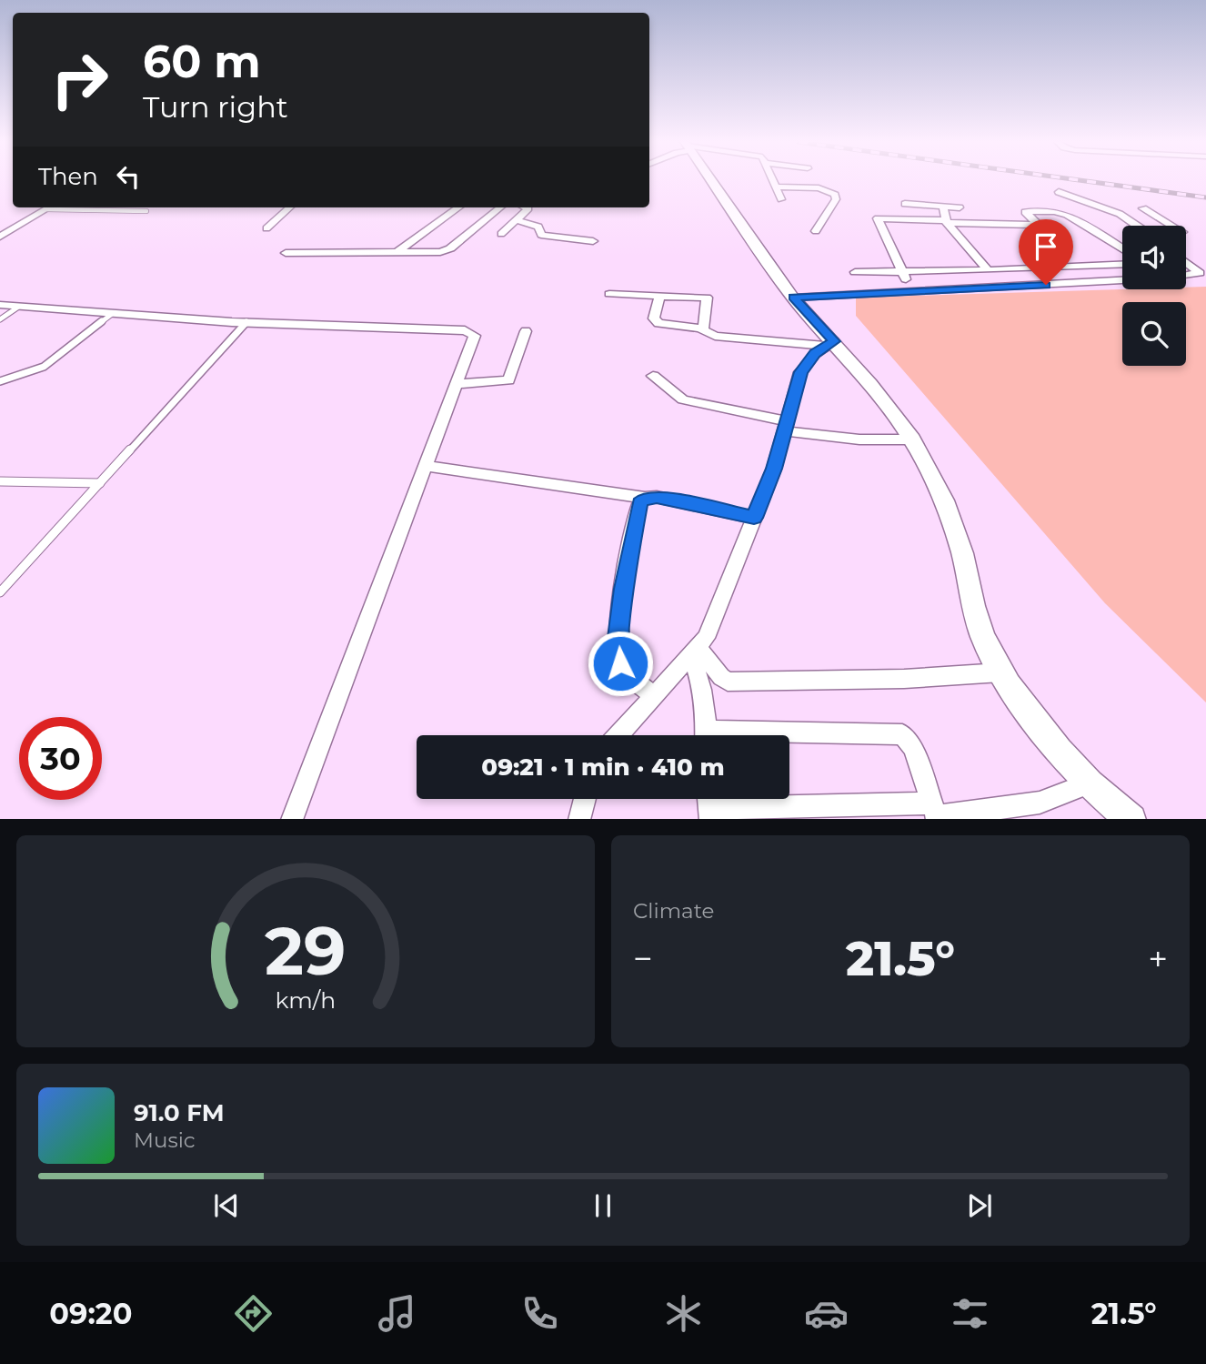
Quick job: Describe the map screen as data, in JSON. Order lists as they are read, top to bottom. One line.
{"page":{"turn":["60 m","Turn right"],"then":"Then","limit":"30","trip":"09:21 · 1 min · 410 m","tile":"Climate","heat":["−","21.5°","+"],"song":["91.0 FM","Music"],"tabs":["09:20","21.5°"],"gauge":["29","km/h"]}}
